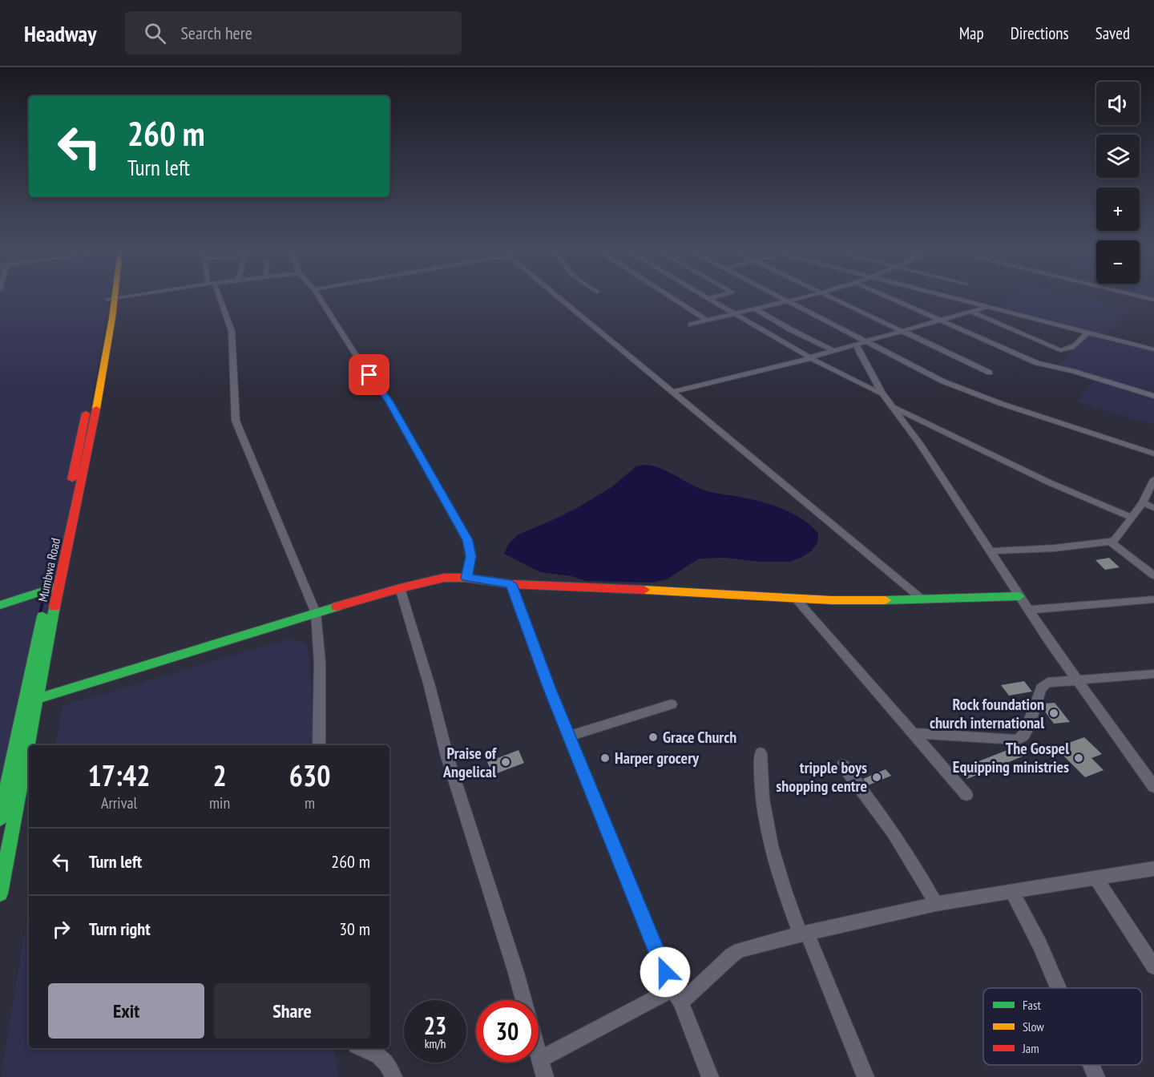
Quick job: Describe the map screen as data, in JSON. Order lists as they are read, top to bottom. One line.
{"streets":{"main road":["Mumbwa Road"]},"places":["Rock foundation church international","Grace Church","Harper grocery","The Gospel Equipping ministries","Praise of Angelical","tripple boys shopping centre"],"legend":["Fast","Slow","Jam"],"page":{"header":"Headway","search":"Search here","nav":["Map","Directions","Saved"],"map_buttons":["+","−"],"turn":["260 m","Turn left"],"eta":["17:42","Arrival","2","min","630","m"],"list":[{"name":"Turn left","value":"260 m"},{"name":"Turn right","value":"30 m"}],"buttons":["Exit","Share"],"speed":"23 km/h","limit":"30"}}
